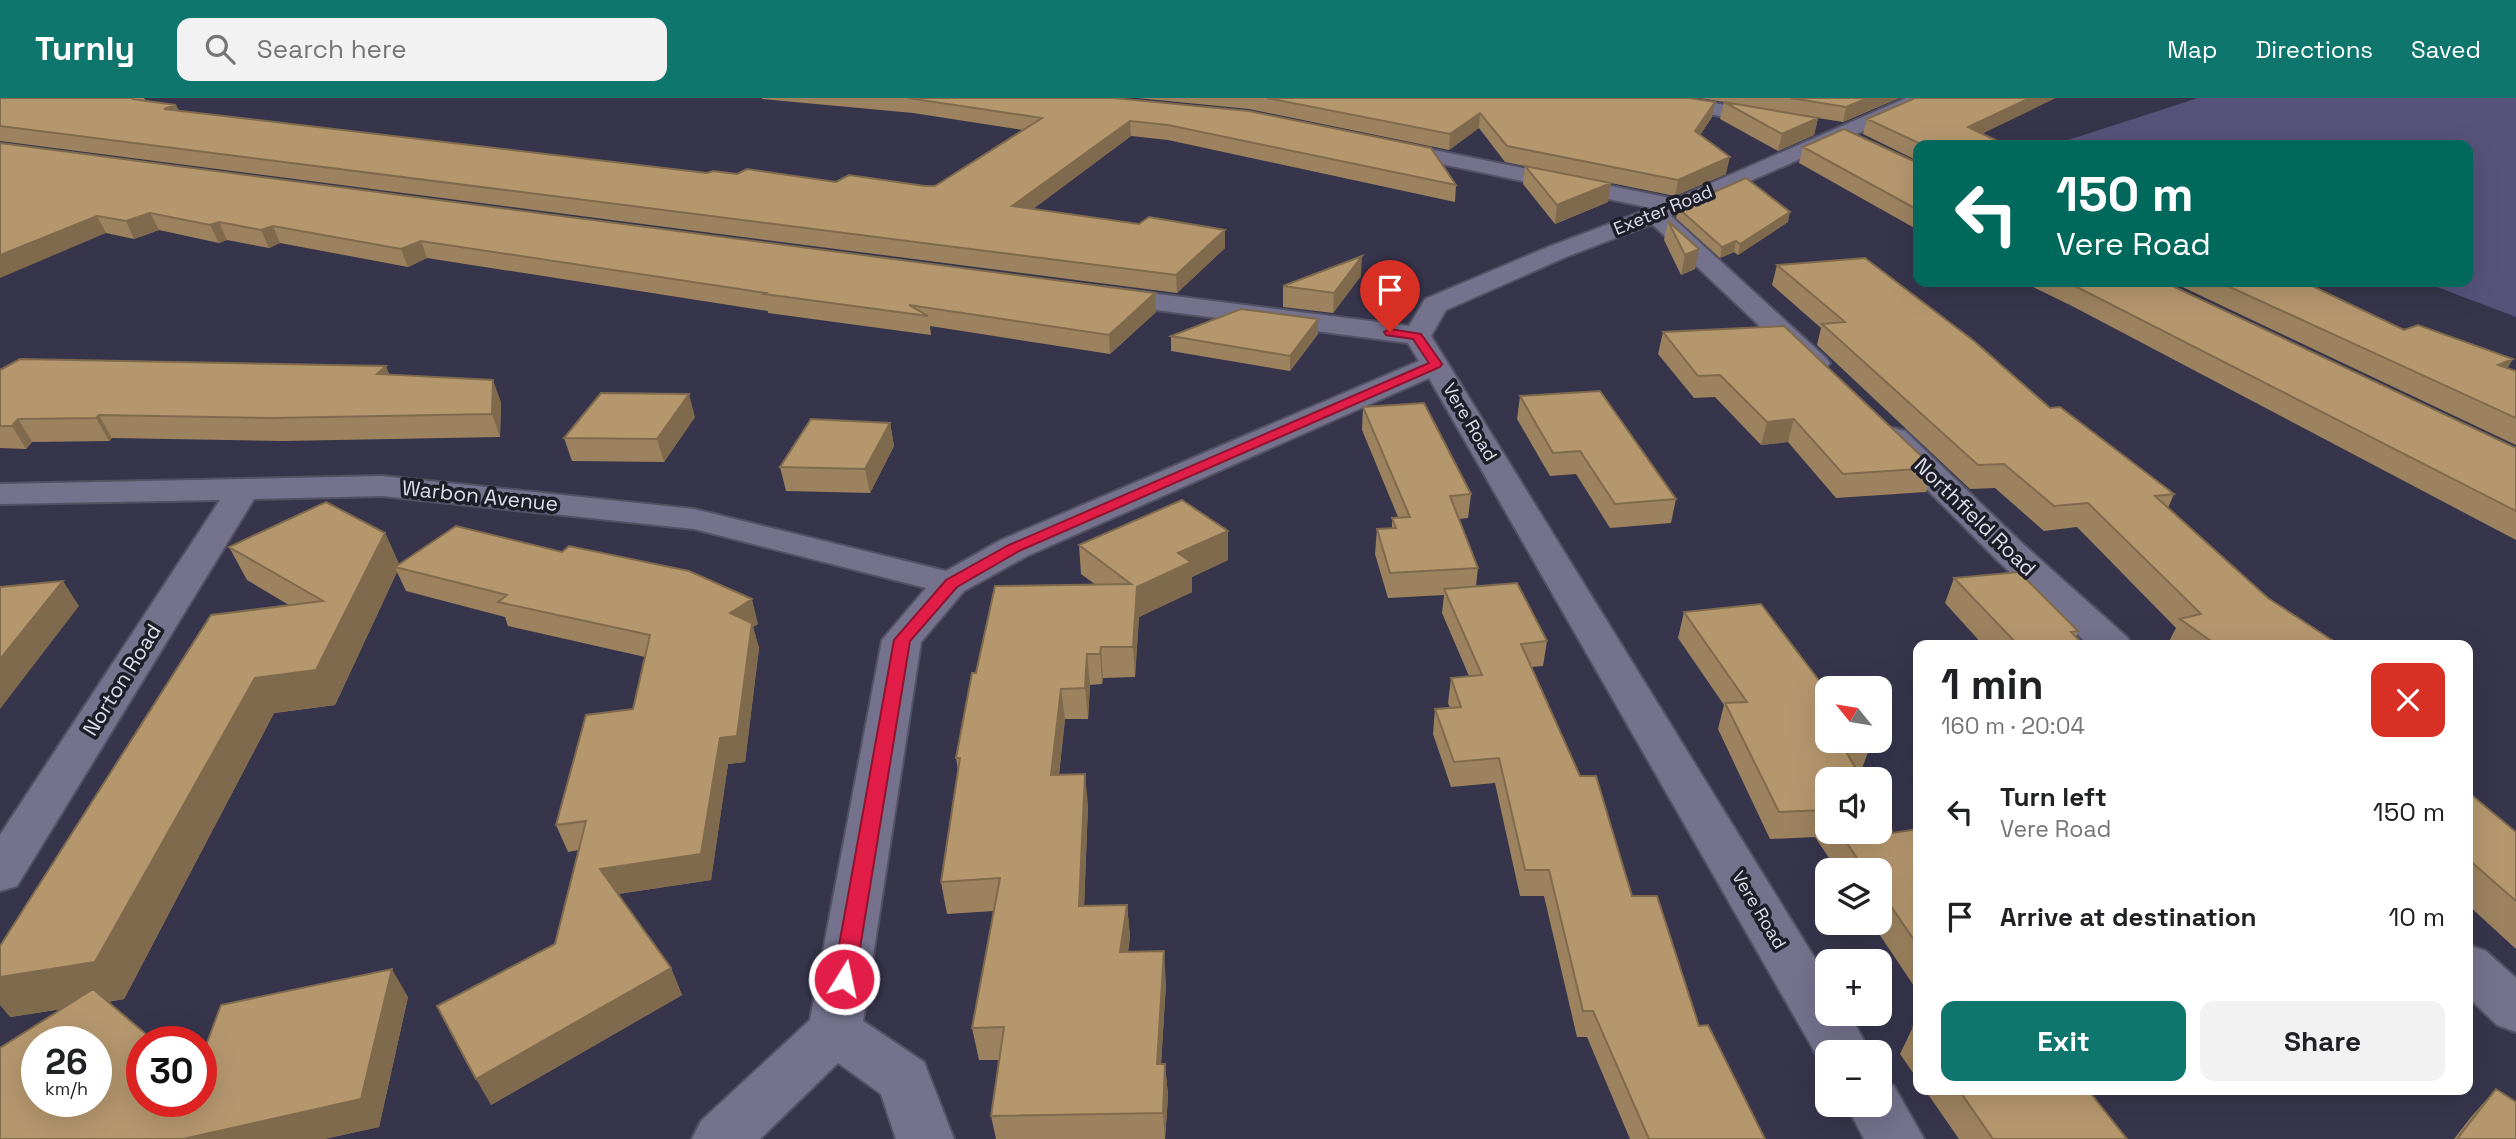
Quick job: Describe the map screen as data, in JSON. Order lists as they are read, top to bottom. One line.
{"streets":{"street":["Exeter Road","Vere Road","Warbon Avenue","Northfield Road","Norton Road"]},"crossings":[["Exeter Road","Vere Road"],["Warbon Avenue","Norton Road"]],"north":"top left","page":{"header":"Turnly","search":"Search here","nav":["Map","Directions","Saved"],"turn":["150 m","Vere Road"],"heading":["1 min","160 m · 20:04"],"map_buttons":["+","−"],"list":[{"name":"Turn left","note":"Vere Road","value":"150 m"},{"name":"Arrive at destination","value":"10 m"}],"buttons":["Exit","Share"],"speed":"26 km/h","limit":"30"}}
